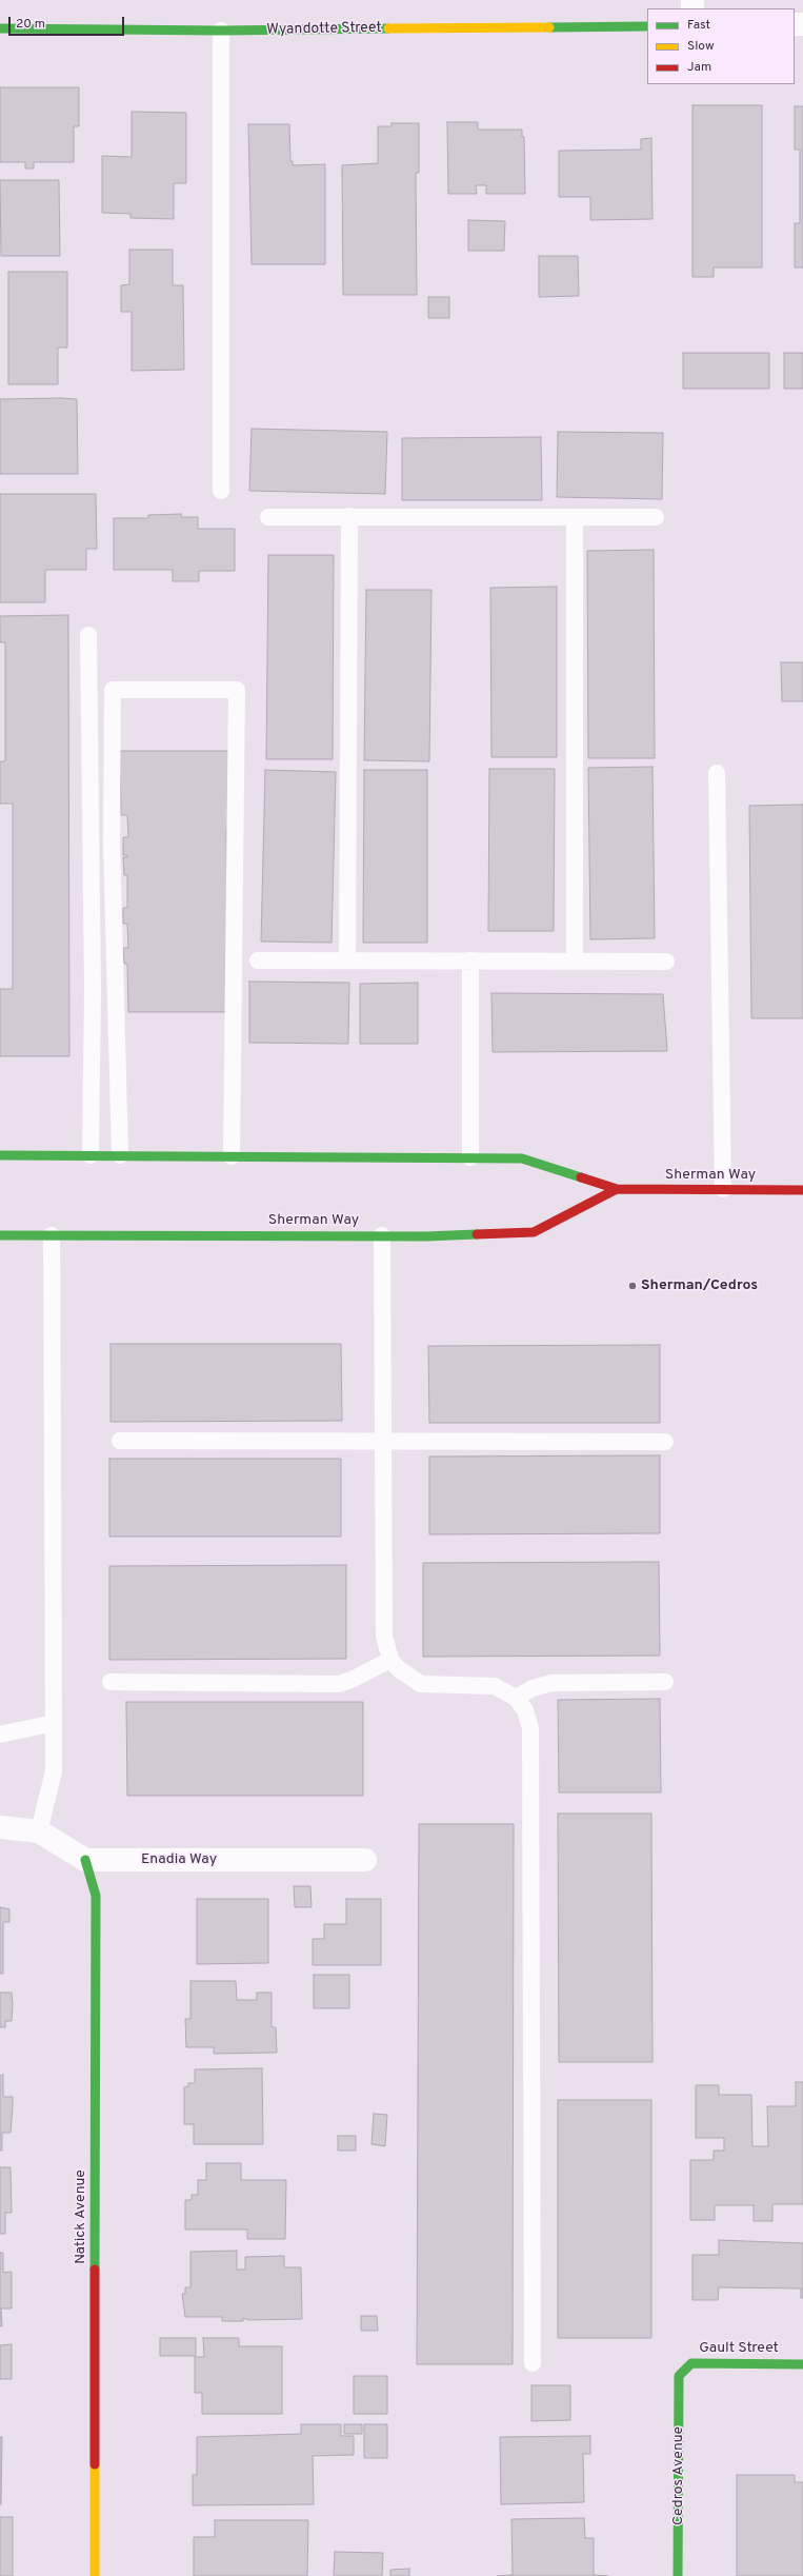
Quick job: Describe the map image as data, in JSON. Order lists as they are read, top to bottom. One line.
{"streets":{"street":["Wyandotte Street","Sherman Way","Enadia Way","Natick Avenue","Gault Street","Cedros Avenue"]},"crossings":[["Enadia Way","Natick Avenue"],["Gault Street","Cedros Avenue"]],"places":["Sherman/Cedros"],"legend":["Fast","Slow","Jam"],"scale_bar":"20 m"}
